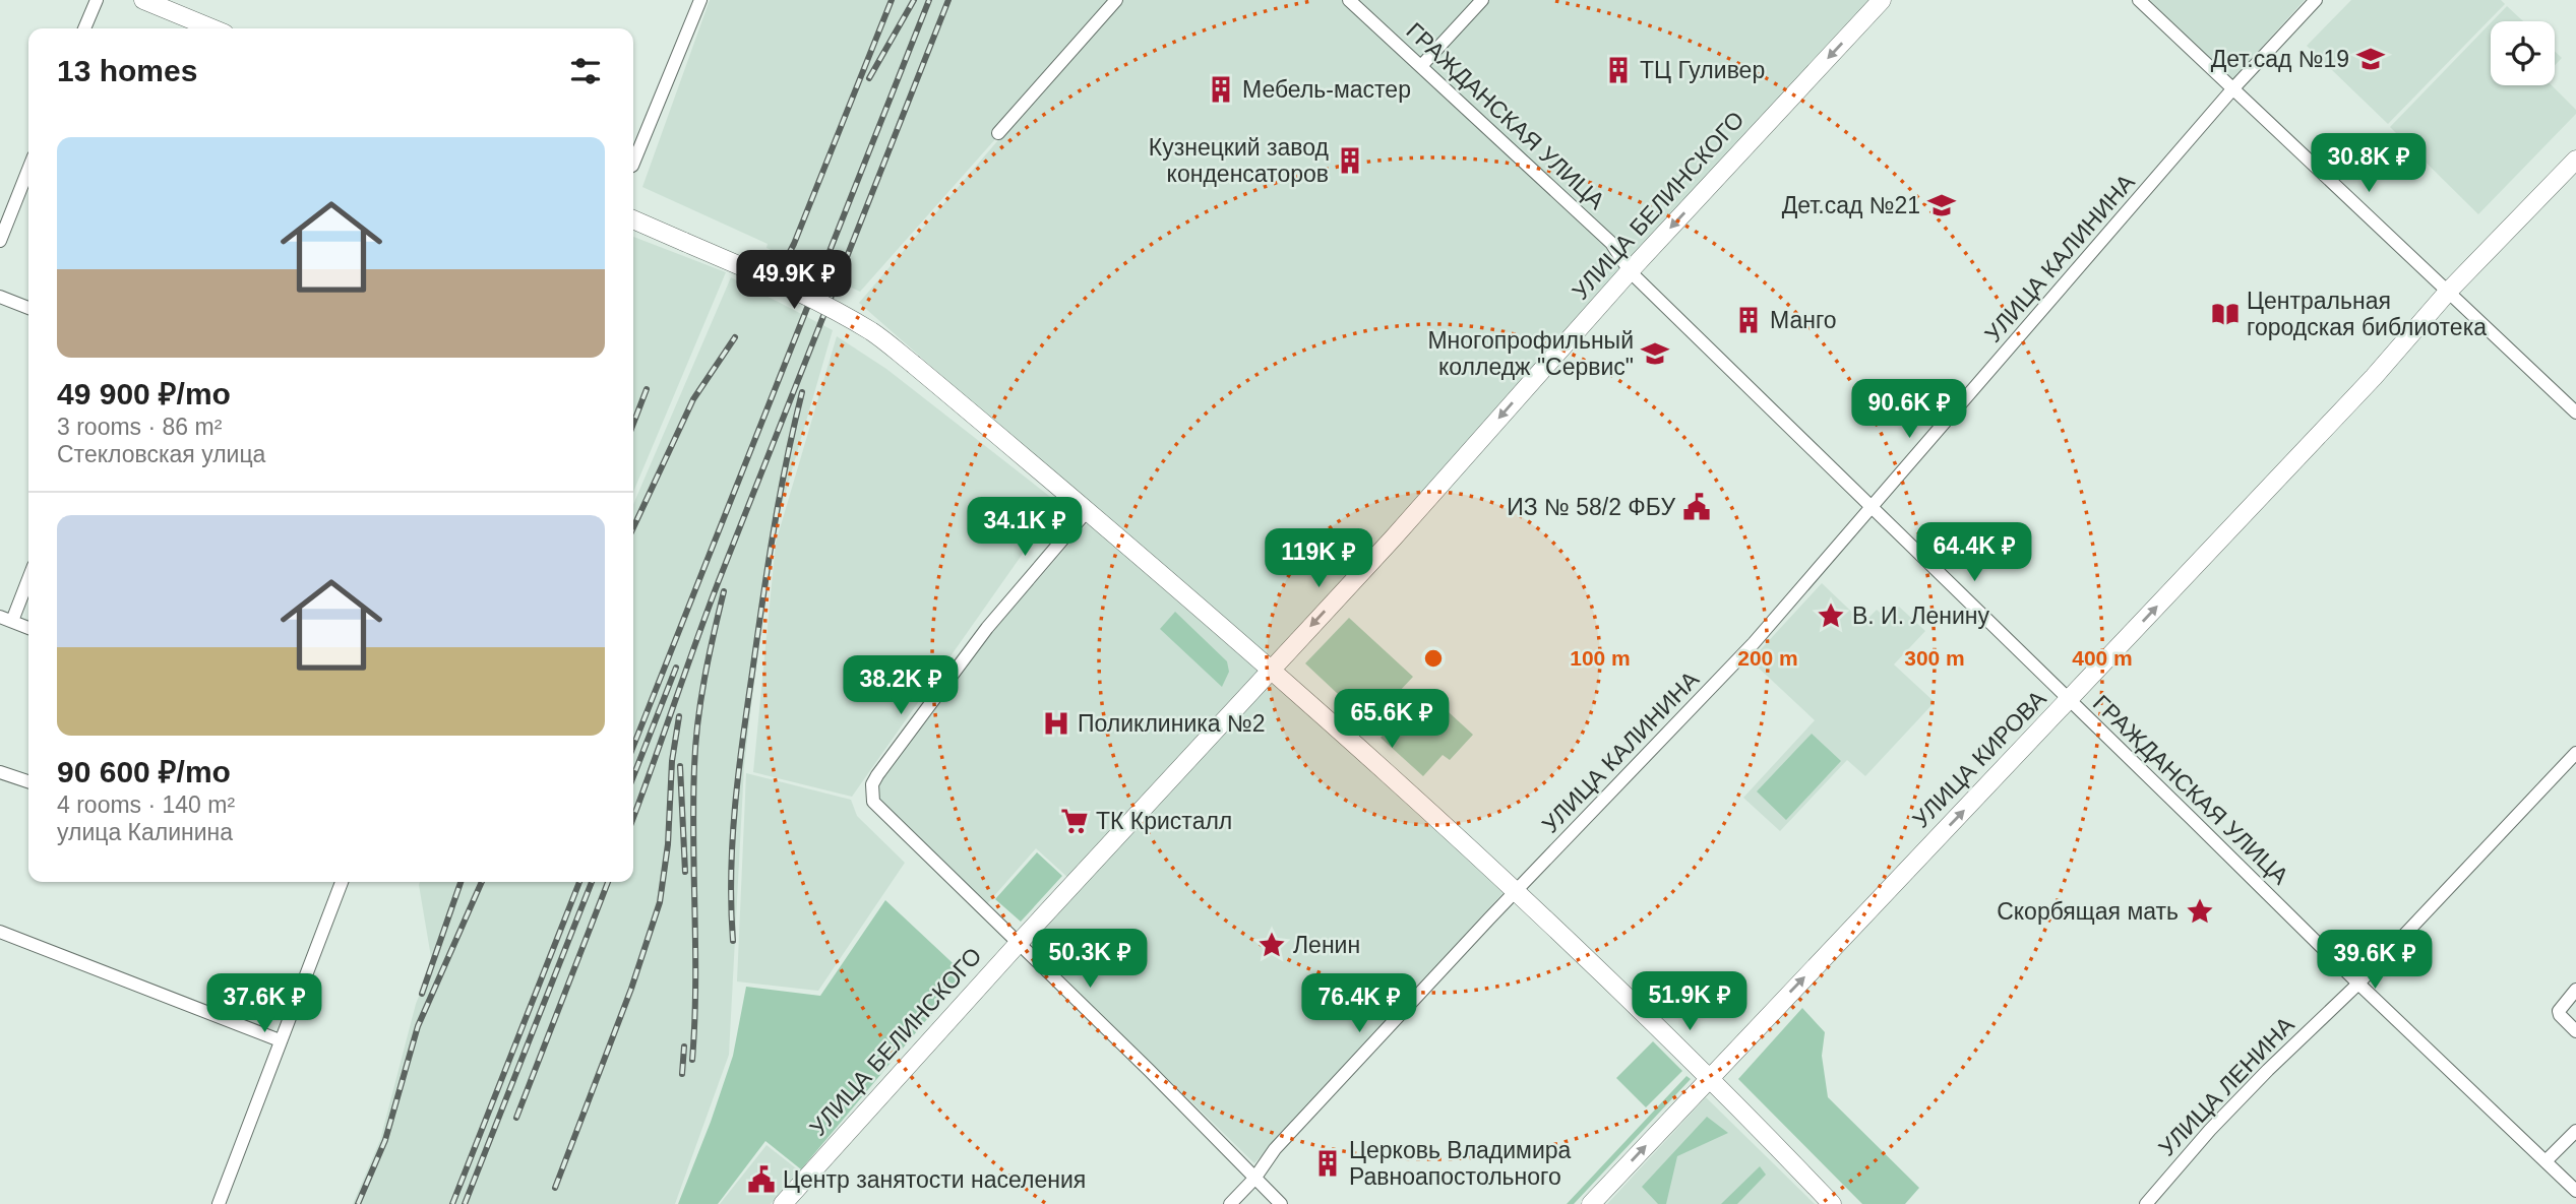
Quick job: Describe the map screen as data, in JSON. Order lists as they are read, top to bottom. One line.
{"streets":{"street":["ГРАЖДАНСКАЯ УЛИЦА","УЛИЦА БЕЛИНСКОГО","УЛИЦА КАЛИНИНА","УЛИЦА КИРОВА","УЛИЦА ЛЕНИНА"]},"crossings":[["ГРАЖДАНСКАЯ УЛИЦА","УЛИЦА БЕЛИНСКОГО"],["ГРАЖДАНСКАЯ УЛИЦА","УЛИЦА КАЛИНИНА"],["ГРАЖДАНСКАЯ УЛИЦА","УЛИЦА КИРОВА"],["ГРАЖДАНСКАЯ УЛИЦА","УЛИЦА ЛЕНИНА"]],"one_way":["УЛИЦА БЕЛИНСКОГО","УЛИЦА КИРОВА"],"places":{"school or university":["Дет.сад №19","Дет.сад №21","Многопрофильный колледж \"Сервис\""],"building":["ТЦ Гуливер","Мебель-мастер","Кузнецкий завод конденсаторов","Манго","Церковь Владимира Равноапостольного"],"library":["Центральная городская библиотека"],"public building":["ИЗ № 58/2 ФБУ","Центр занятости населения"],"place":["В. И. Ленину","Скорбящая мать","Ленин"],"hospital":["Поликлиника №2"],"supermarket":["ТК Кристалл"]},"page":{"heading":"13 homes","list":[{"name":"49 900 ₽/mo","note":"3 rooms · 86 m² · Стекловская улица"},{"name":"90 600 ₽/mo","note":"4 rooms · 140 m² · улица Калинина"}],"price":["30.8K ₽","49.9K ₽","90.6K ₽","34.1K ₽","64.4K ₽","119K ₽","38.2K ₽","65.6K ₽","50.3K ₽","39.6K ₽","51.9K ₽","37.6K ₽","76.4K ₽"]},"rings":["100 m","200 m","300 m","400 m"]}
